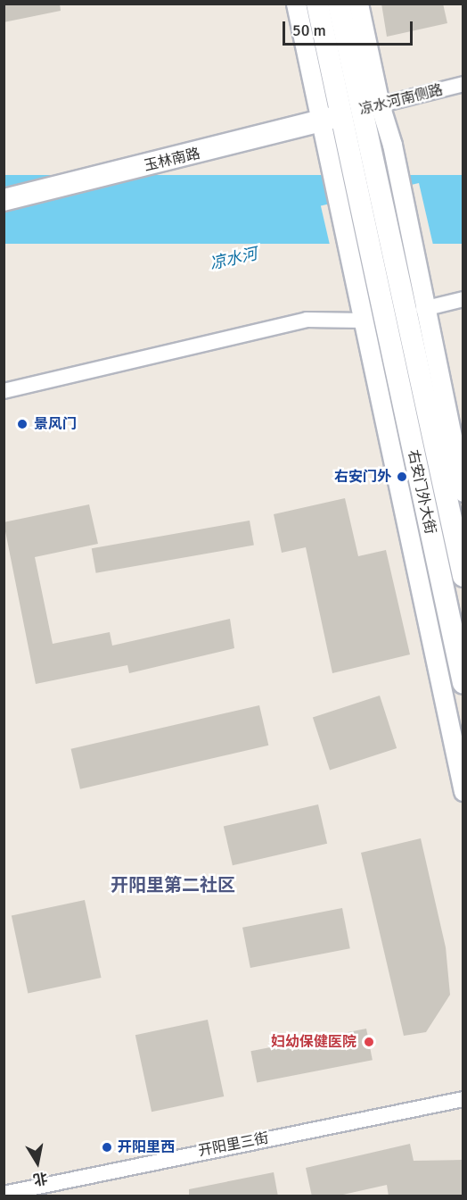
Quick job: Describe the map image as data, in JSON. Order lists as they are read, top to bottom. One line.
{"streets":{"main road":["玉林南路","右安门外大街"],"street":["凉水河南侧路","开阳里三街"]},"crossings":[["凉水河南侧路","玉林南路"],["凉水河南侧路","右安门外大街"],["玉林南路","右安门外大街"]],"districts":["开阳里第二社区"],"water":["凉水河"],"places":["景风门","右安门外","妇幼保健医院","开阳里西"],"scale_bar":"50 m","north":"bottom"}
